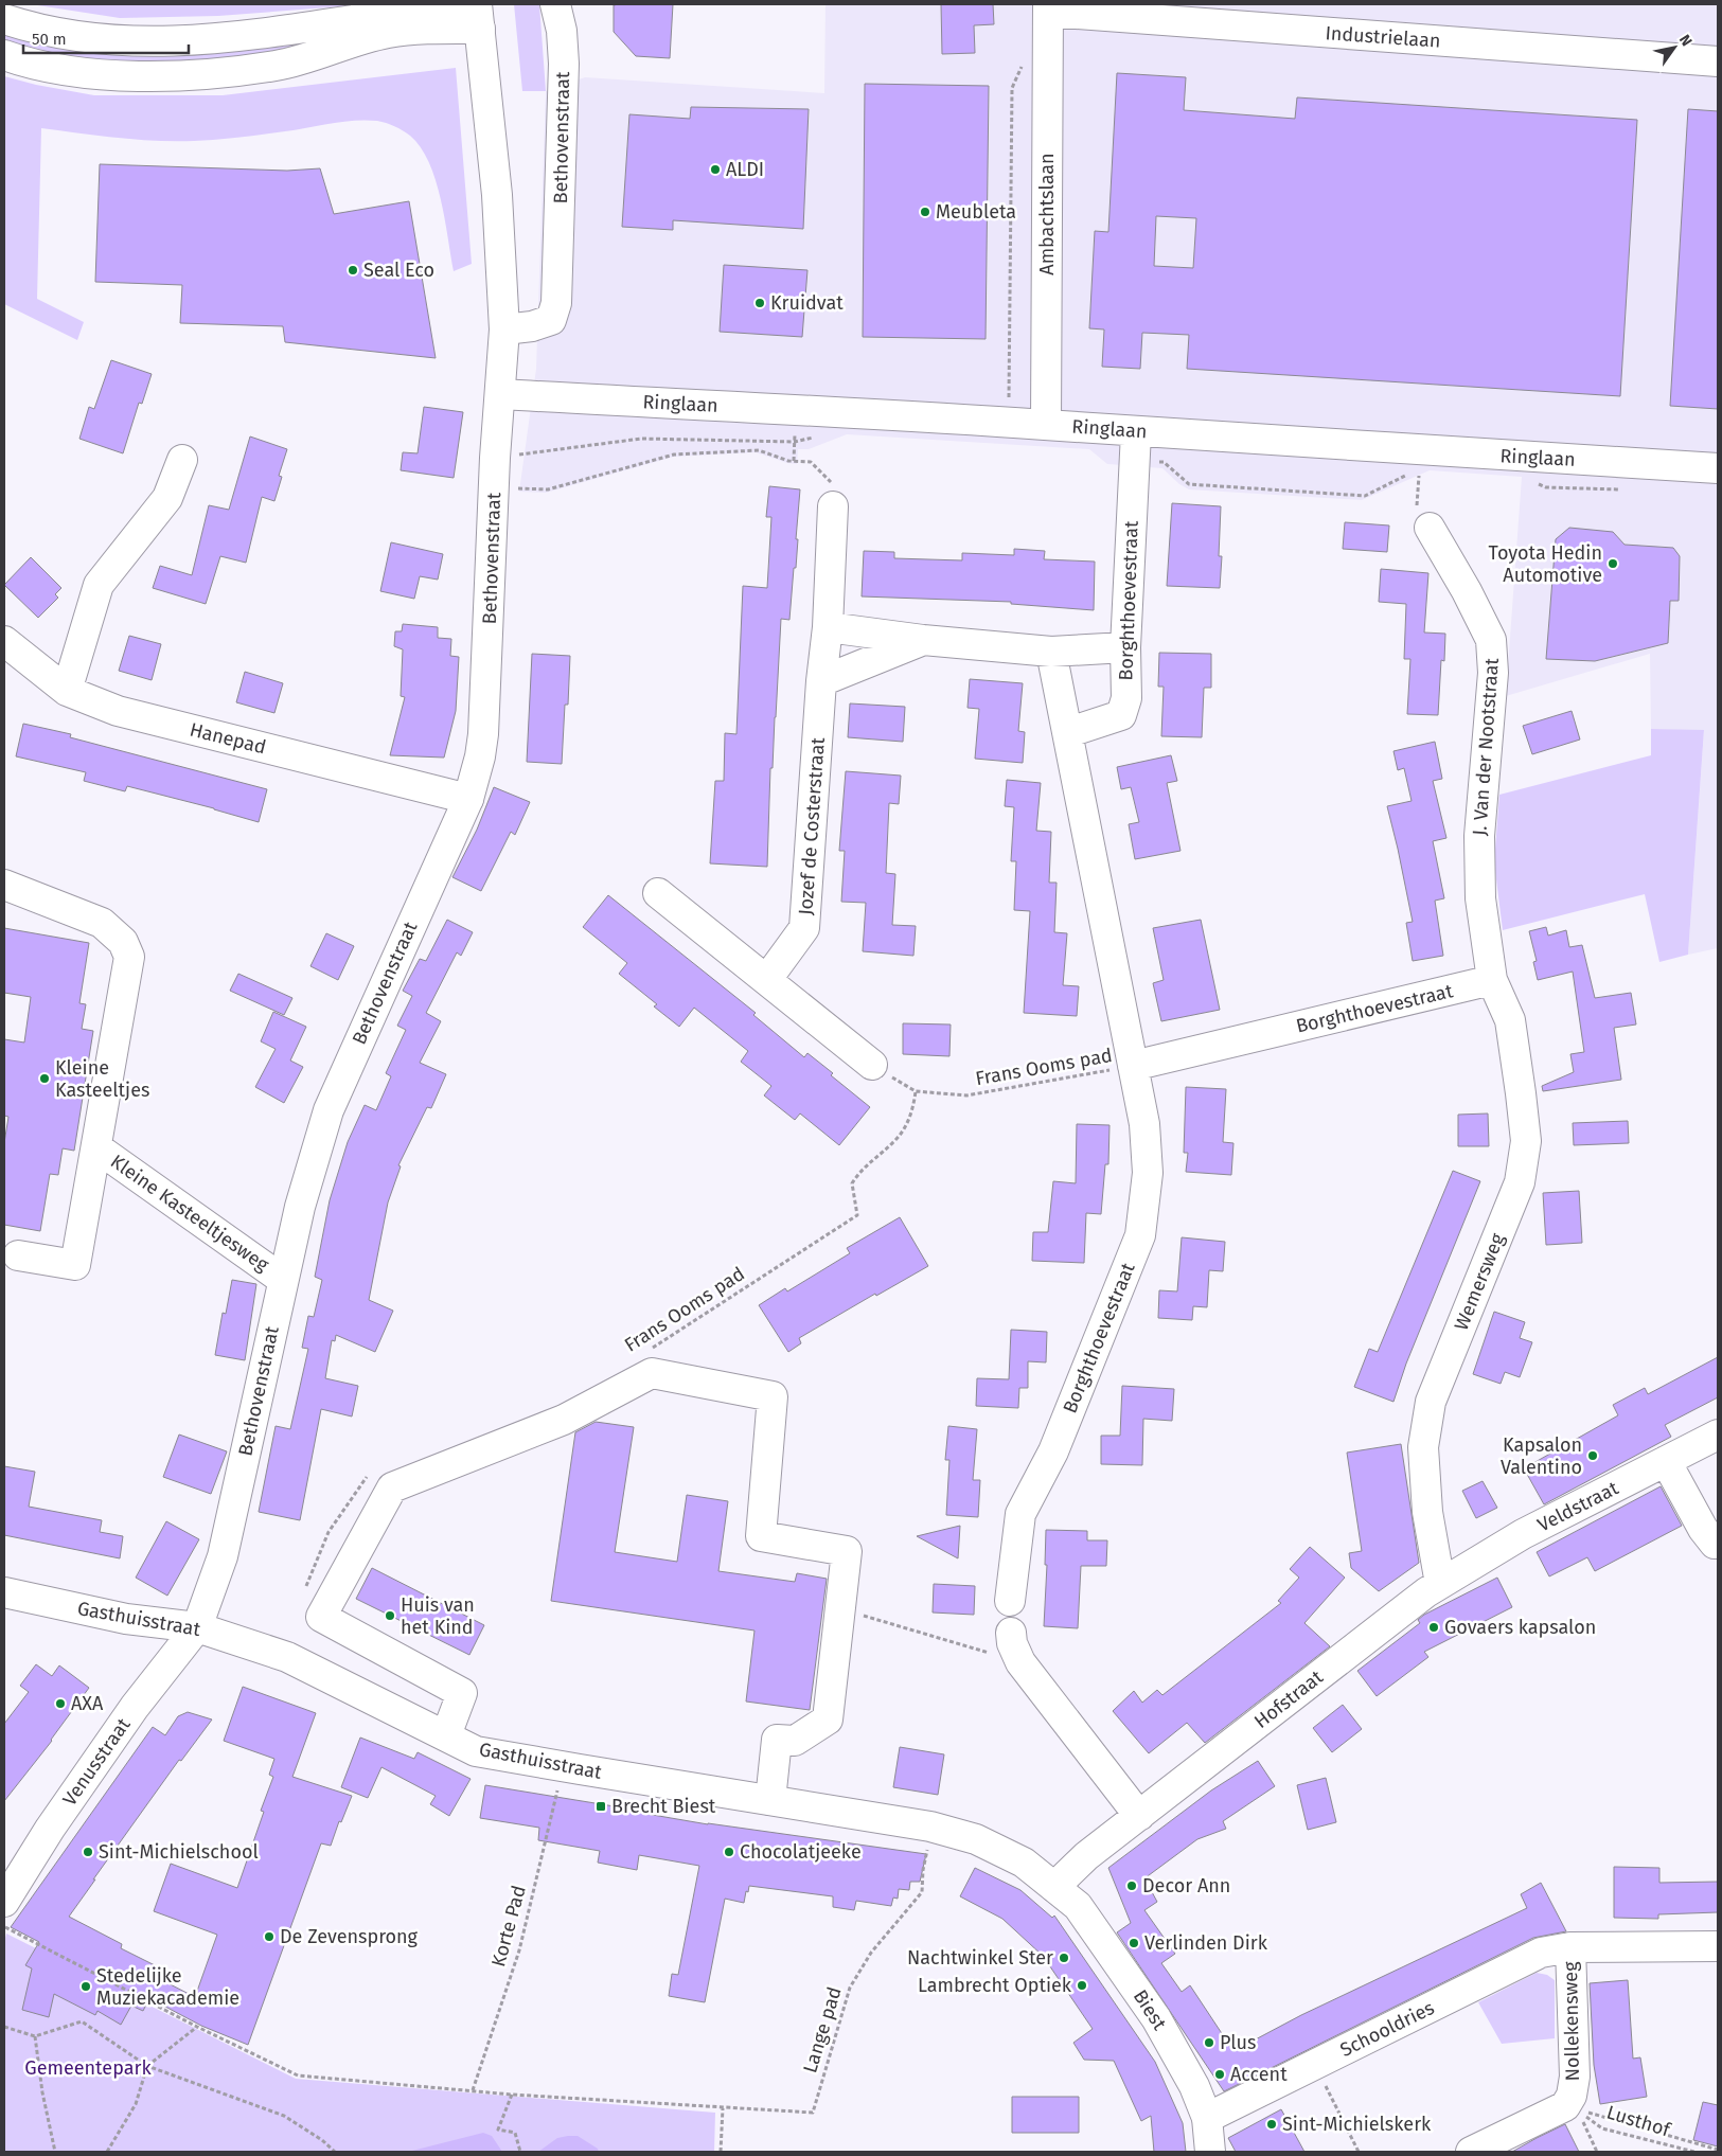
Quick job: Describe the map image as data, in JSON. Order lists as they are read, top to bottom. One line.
{"streets":{"street":["Industrielaan","Bethovenstraat","Ambachtslaan","Ringlaan","Borghthoevestraat","Hanepad","J. Van der Nootstraat","Jozef de Costerstraat","Kleine Kasteeltjesweg","Wemersweg","Veldstraat","Gasthuisstraat","Hofstraat","Venusstraat","Biest","Nollekensweg","Schooldries"],"path":["Frans Ooms pad","Korte Pad","Lange pad","Lusthof"]},"crossings":[["Industrielaan","Ambachtslaan"],["Bethovenstraat","Ringlaan"],["Bethovenstraat","Hanepad"],["Bethovenstraat","Kleine Kasteeltjesweg"],["Bethovenstraat","Gasthuisstraat"],["Bethovenstraat","Venusstraat"],["Ambachtslaan","Ringlaan"],["Ringlaan","Borghthoevestraat"],["Borghthoevestraat","J. Van der Nootstraat"],["Borghthoevestraat","Frans Ooms pad"],["Borghthoevestraat","Wemersweg"],["J. Van der Nootstraat","Wemersweg"],["Wemersweg","Veldstraat"],["Wemersweg","Hofstraat"],["Veldstraat","Hofstraat"],["Gasthuisstraat","Hofstraat"],["Gasthuisstraat","Venusstraat"],["Gasthuisstraat","Korte Pad"],["Gasthuisstraat","Biest"],["Gasthuisstraat","Lange pad"],["Hofstraat","Biest"],["Biest","Schooldries"],["Nollekensweg","Schooldries"],["Nollekensweg","Lusthof"]],"parks":["Gemeentepark"],"places":{"other":["ALDI","Meubleta","Seal Eco","Kruidvat","Toyota Hedin Automotive","Kleine Kasteeltjes","Kapsalon Valentino","Huis van het Kind","Govaers kapsalon","AXA","Sint-Michielschool","Chocolatjeeke","Decor Ann","De Zevensprong","Verlinden Dirk","Nachtwinkel Ster","Lambrecht Optiek","Stedelijke Muziekacademie","Plus","Accent","Sint-Michielskerk"],"transit":["Brecht Biest"]},"scale_bar":"50 m","north":"top right"}
